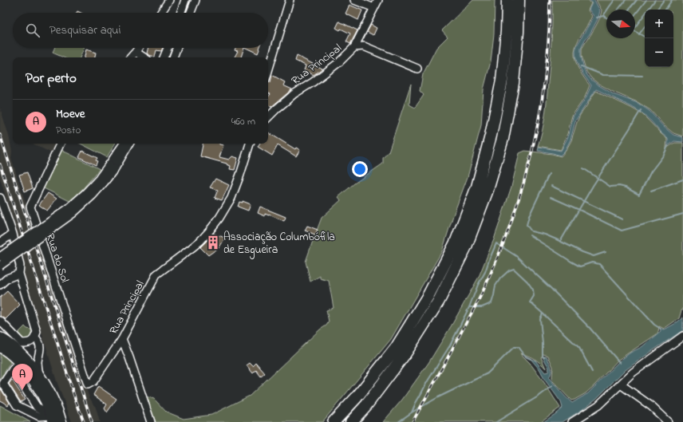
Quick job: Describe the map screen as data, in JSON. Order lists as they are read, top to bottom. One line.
{"streets":{"street":["Rua Principal","Rua do Sol"]},"crossings":[["Rua Principal","Rua do Sol"]],"places":{"building":["Associação Columbófila de Esgueira"]},"north":"right","page":{"map_buttons":["+","−"],"search":"Pesquisar aqui","heading":"Por perto","list":[{"mark":"A","name":"Moeve","note":"Posto","value":"460 m"}],"pins":"A"}}
